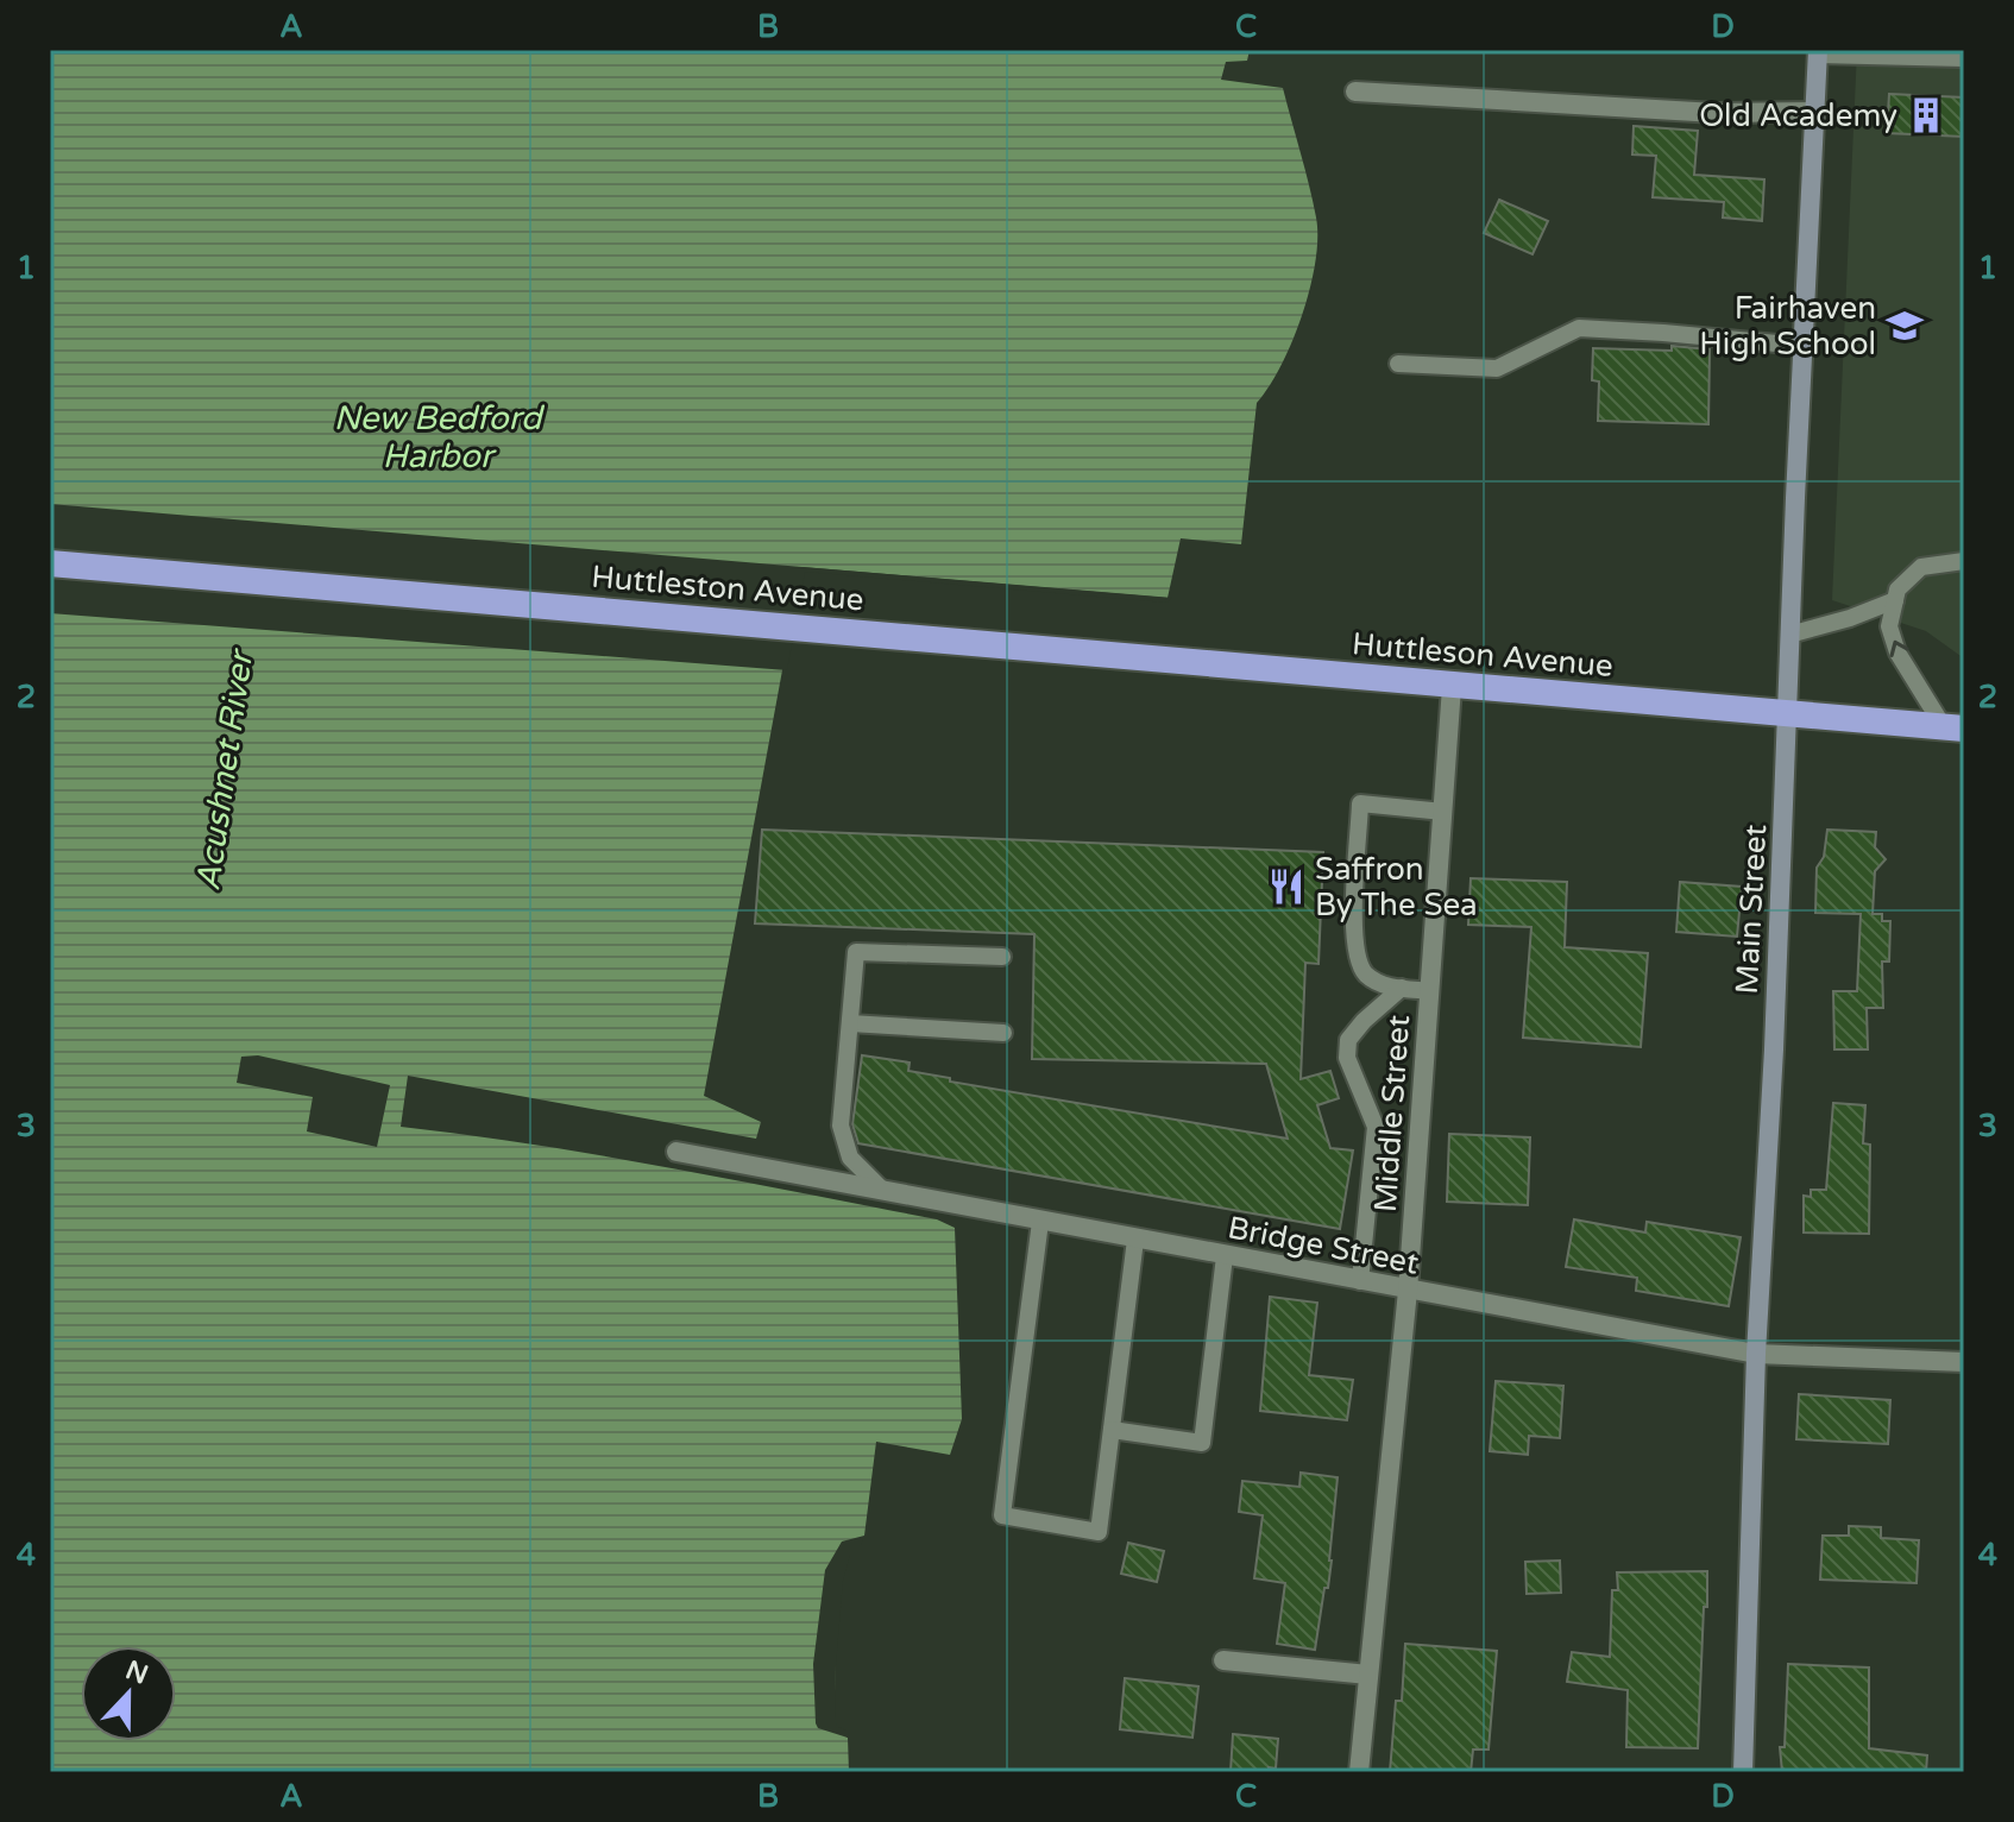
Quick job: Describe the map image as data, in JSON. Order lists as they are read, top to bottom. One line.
{"streets":{"highway":["Huttleston Avenue","Huttleson Avenue"],"main road":["Main Street"],"street":["Middle Street","Bridge Street"]},"crossings":[["Huttleston Avenue","Huttleson Avenue"],["Huttleson Avenue","Main Street"],["Huttleson Avenue","Middle Street"],["Main Street","Bridge Street"],["Middle Street","Bridge Street"]],"water":["New Bedford Harbor","Acushnet River"],"places":{"building":["Old Academy"],"school or university":["Fairhaven High School"],"restaurant":["Saffron By The Sea"]},"north":"top","grid":{"columns":["A","B","C","D"],"rows":["1","2","3","4"]}}
